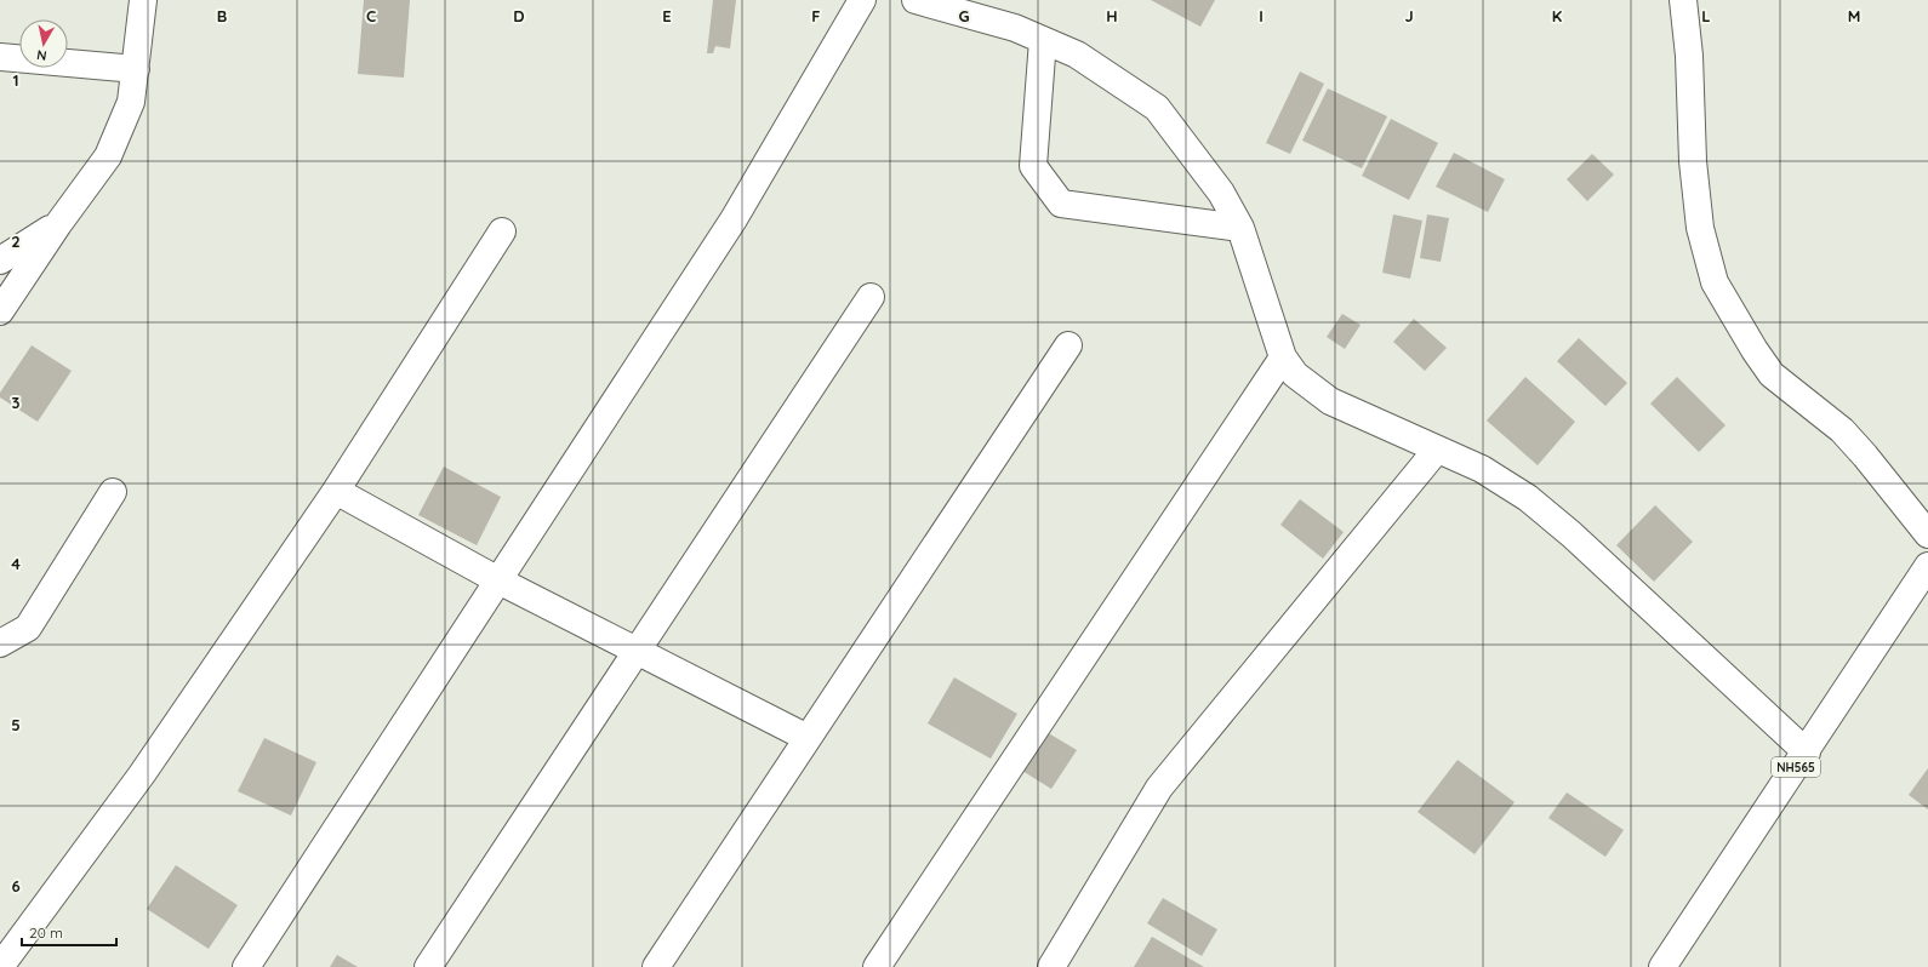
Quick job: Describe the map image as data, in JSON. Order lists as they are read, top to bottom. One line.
{"streets":{"main road":["NH565"]},"scale_bar":"20 m","north":"bottom","grid":{"columns":["B","C","D","E","F","G","H","I","J","K","L","M"],"rows":["1","2","3","4","5","6"]}}
